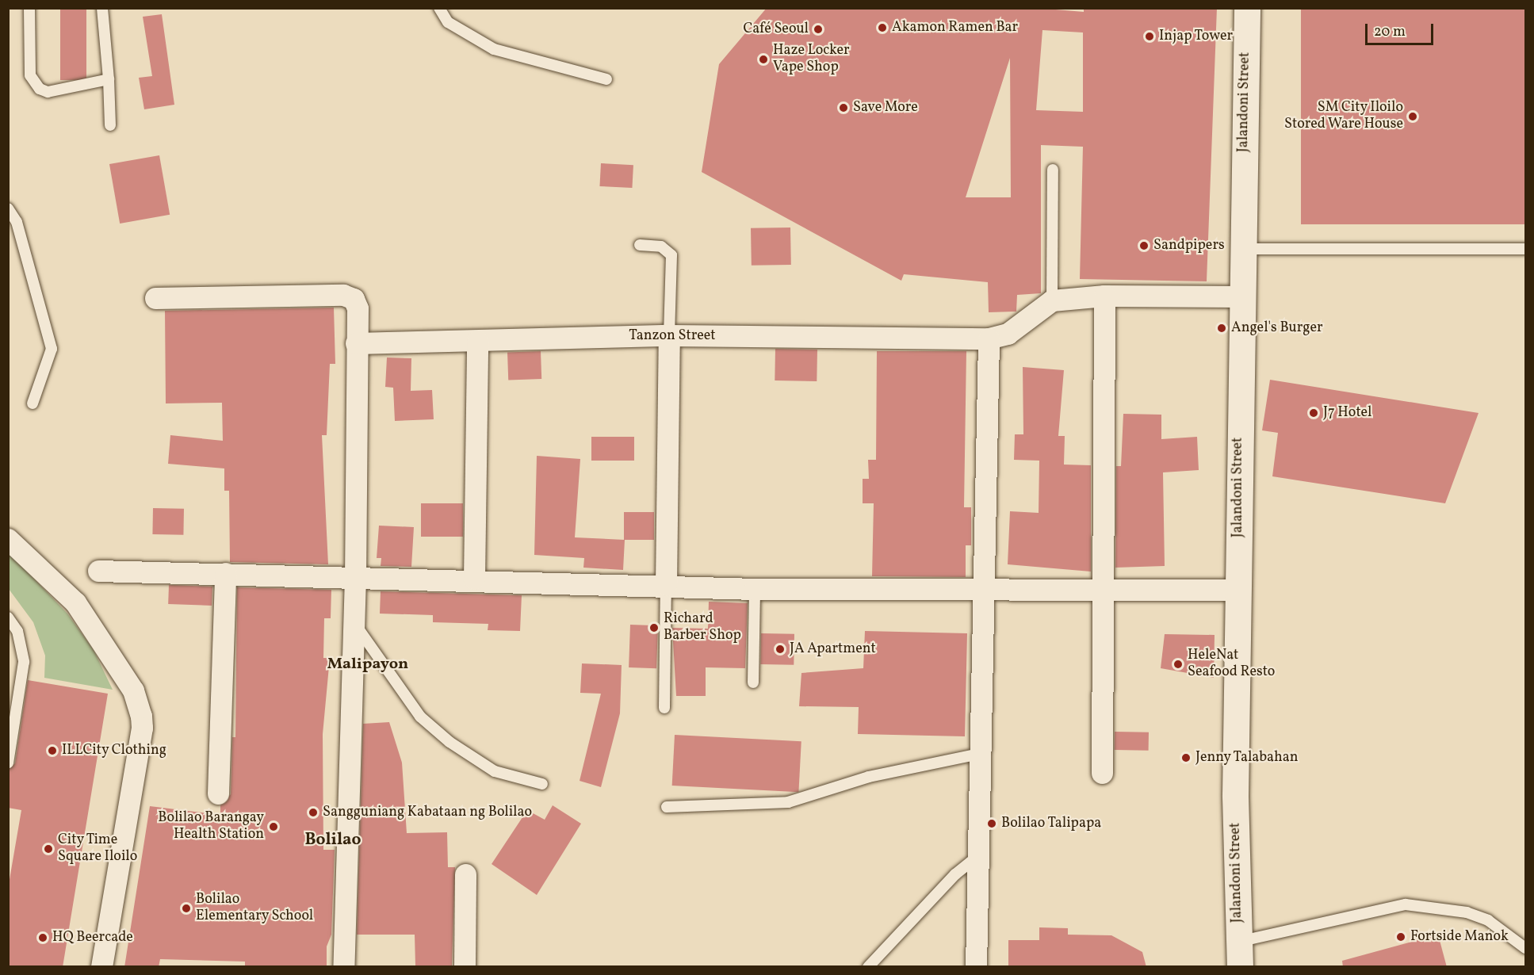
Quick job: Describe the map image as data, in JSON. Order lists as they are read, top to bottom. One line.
{"streets":{"main road":["Jalandoni Street"],"street":["Tanzon Street"]},"districts":["Malipayon","Bolilao"],"places":["Akamon Ramen Bar","Café Seoul","Injap Tower","Haze Locker Vape Shop","Save More","SM City Iloilo Stored Ware House","Sandpipers","Angel's Burger","J7 Hotel","Richard Barber Shop","JA Apartment","HeleNat Seafood Resto","ILLCity Clothing","Jenny Talabahan","Sangguniang Kabataan ng Bolilao","Bolilao Talipapa","Bolilao Barangay Health Station","City Time Square Iloilo","Bolilao Elementary School","Fortside Manok","HQ Beercade"],"scale_bar":"20 m"}
